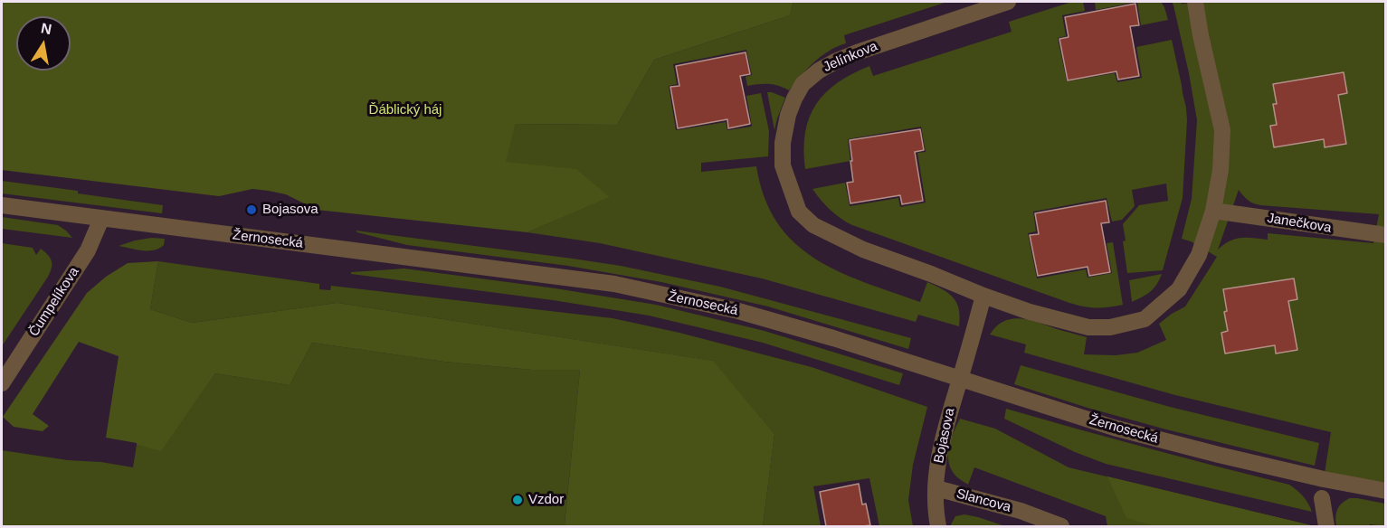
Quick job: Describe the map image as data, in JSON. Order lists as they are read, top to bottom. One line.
{"streets":{"street":["Jelínkova","Janečkova","Žernosecká","Čumpelíkova","Bojasova","Slancova"]},"crossings":[["Jelínkova","Janečkova"],["Žernosecká","Čumpelíkova"],["Žernosecká","Bojasova"],["Bojasova","Slancova"]],"parks":["Ďáblický háj"],"places":["Bojasova","Vzdor"],"north":"top"}
